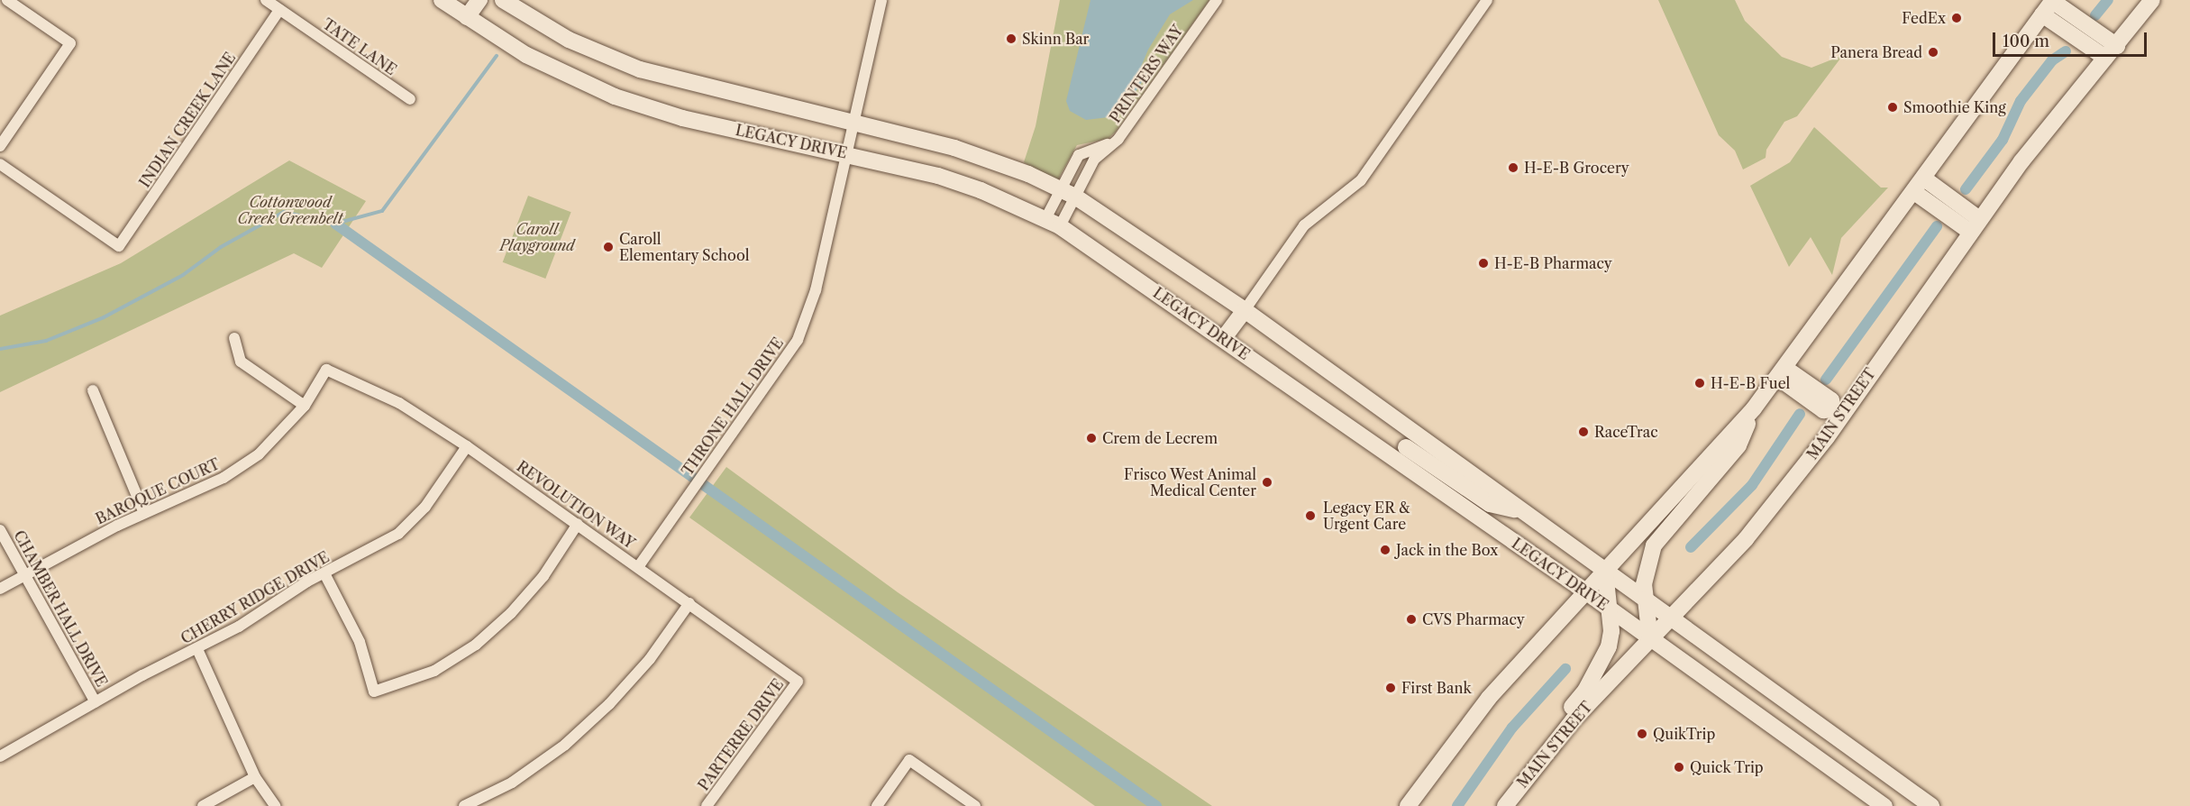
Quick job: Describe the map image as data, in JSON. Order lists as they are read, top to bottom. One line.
{"streets":{"main road":["LEGACY DRIVE","MAIN STREET"],"street":["TATE LANE","PRINTERS WAY","INDIAN CREEK LANE","THRONE HALL DRIVE","BAROQUE COURT","REVOLUTION WAY","CHERRY RIDGE DRIVE","CHAMBER HALL DRIVE","PARTERRE DRIVE"]},"crossings":[["TATE LANE","INDIAN CREEK LANE"],["PRINTERS WAY","LEGACY DRIVE"],["LEGACY DRIVE","THRONE HALL DRIVE"],["LEGACY DRIVE","MAIN STREET"],["THRONE HALL DRIVE","REVOLUTION WAY"],["BAROQUE COURT","REVOLUTION WAY"],["BAROQUE COURT","CHAMBER HALL DRIVE"],["REVOLUTION WAY","CHERRY RIDGE DRIVE"],["REVOLUTION WAY","PARTERRE DRIVE"],["CHERRY RIDGE DRIVE","CHAMBER HALL DRIVE"]],"parks":["Cottonwood Creek Greenbelt","Caroll Playground"],"places":["FedEx","Skinn Bar","Panera Bread","Smoothie King","H-E-B Grocery","Caroll Elementary School","H-E-B Pharmacy","H-E-B Fuel","RaceTrac","Crem de Lecrem","Frisco West Animal Medical Center","Legacy ER & Urgent Care","Jack in the Box","CVS Pharmacy","First Bank","QuikTrip","Quick Trip"],"scale_bar":"100 m"}
